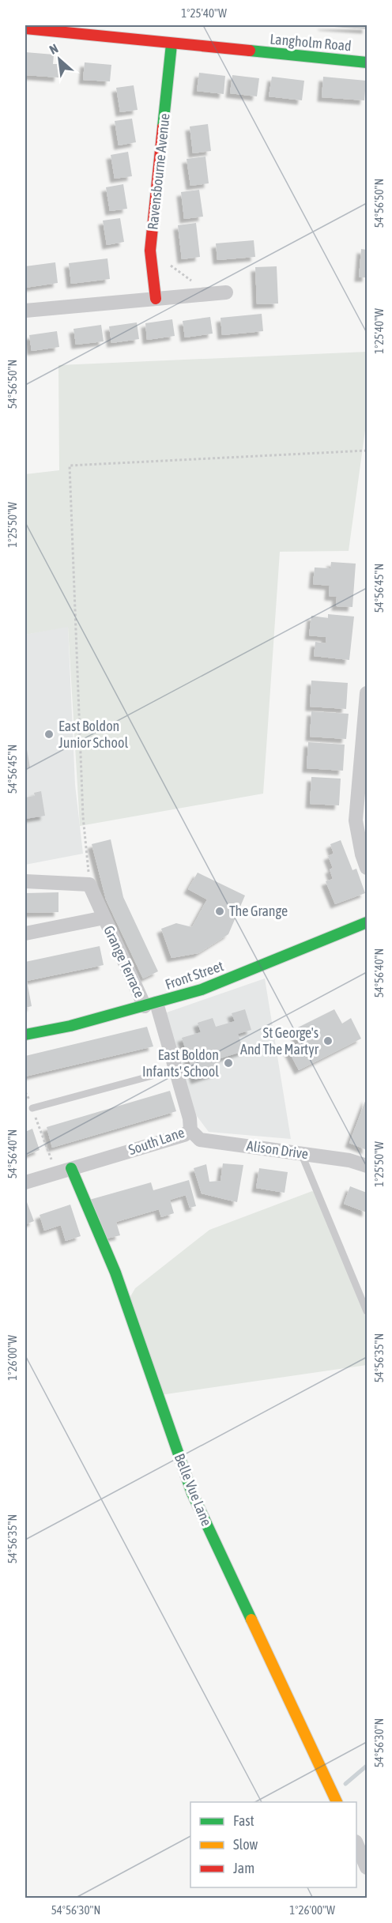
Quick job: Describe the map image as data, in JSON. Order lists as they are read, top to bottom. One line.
{"streets":{"street":["Langholm Road","Ravensbourne Avenue","Grange Terrace","Front Street","South Lane","Alison Drive","Belle Vue Lane"]},"crossings":[["Langholm Road","Ravensbourne Avenue"],["Grange Terrace","Front Street"],["Grange Terrace","South Lane"],["Front Street","South Lane"],["South Lane","Alison Drive"],["South Lane","Belle Vue Lane"]],"places":["East Boldon Junior School","The Grange","St George's And The Martyr","East Boldon Infants' School"],"legend":["Fast","Slow","Jam"],"north":"top left","coordinates":["1°25'40\"W","54°56'50\"N","1°25'50\"W","54°56'45\"N","54°56'40\"N","54°56'35\"N","1°26'00\"W","54°56'30\"N"]}
